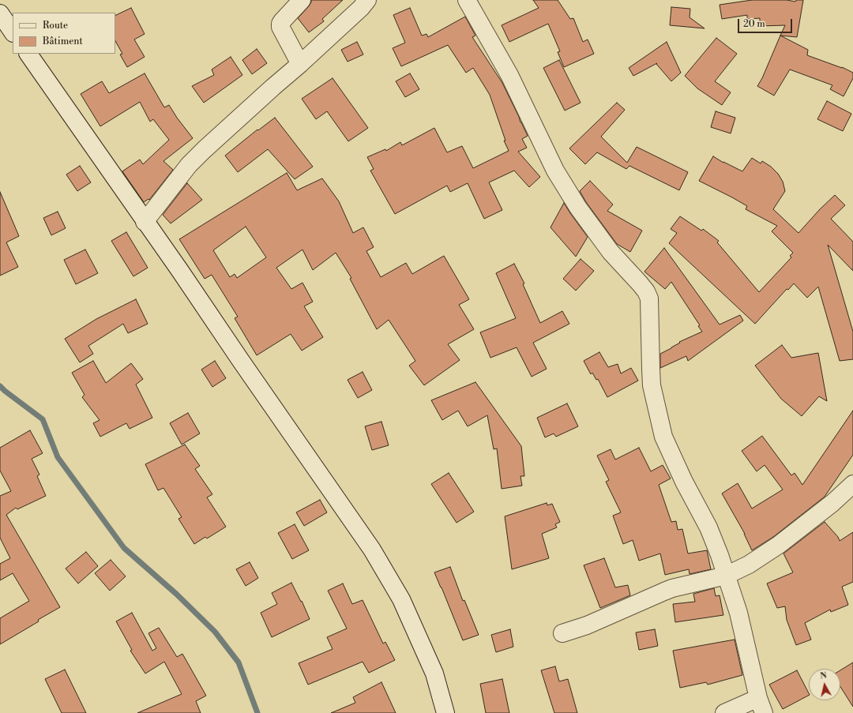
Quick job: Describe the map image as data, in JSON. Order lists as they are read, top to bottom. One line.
{"legend":["Route","Bâtiment"],"scale_bar":"20 m","north":"top"}
